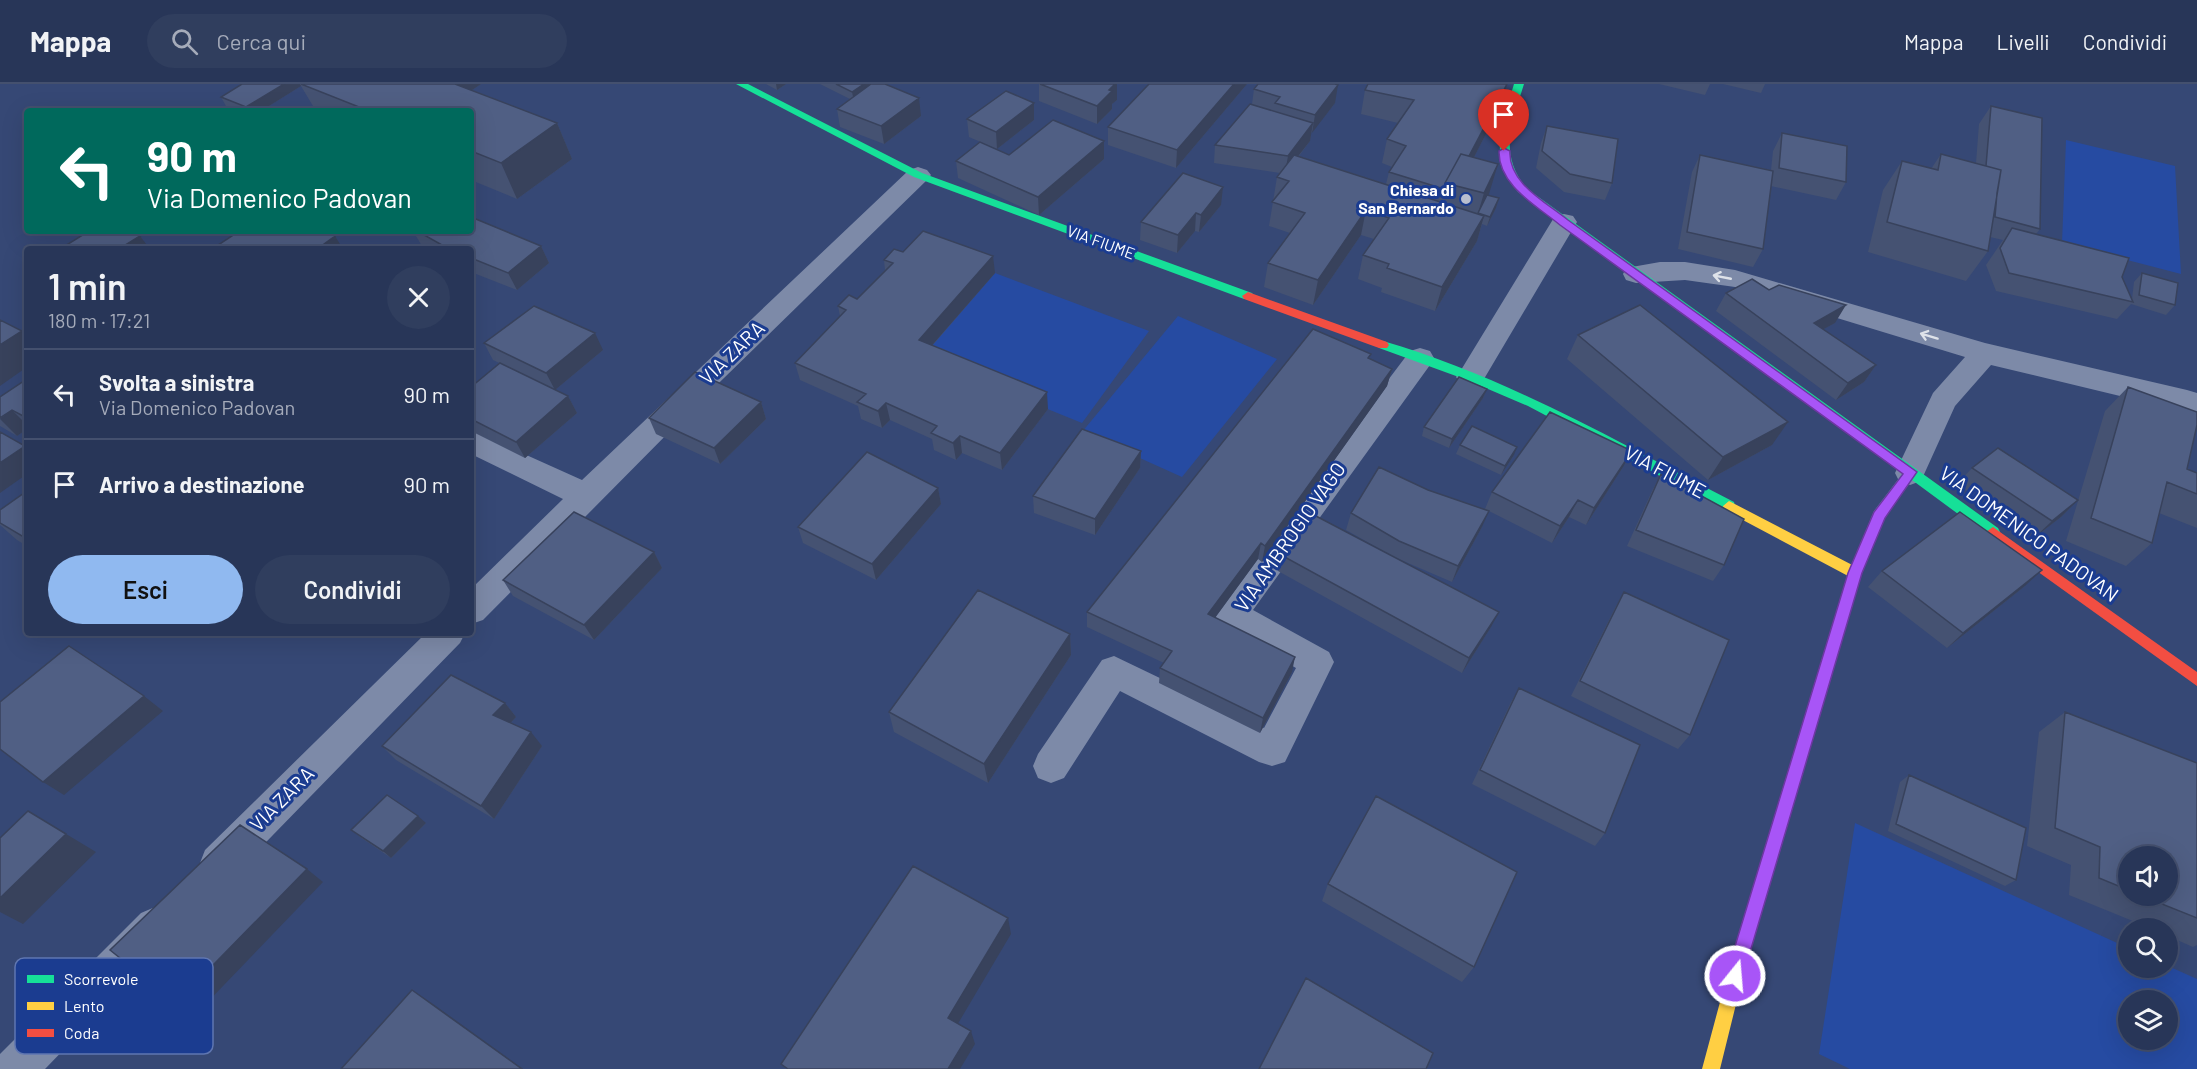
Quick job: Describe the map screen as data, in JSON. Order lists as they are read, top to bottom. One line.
{"streets":{"street":["VIA FIUME","VIA ZARA","VIA DOMENICO PADOVAN","VIA AMBROGIO VAGO"]},"crossings":[["VIA FIUME","VIA ZARA"],["VIA FIUME","VIA AMBROGIO VAGO"]],"places":["Chiesa di San Bernardo"],"legend":["Scorrevole","Lento","Coda"],"page":{"header":"Mappa","search":"Cerca qui","nav":["Mappa","Livelli","Condividi"],"turn":["90 m","Via Domenico Padovan"],"heading":["1 min","180 m · 17:21"],"list":[{"name":"Svolta a sinistra","note":"Via Domenico Padovan","value":"90 m"},{"name":"Arrivo a destinazione","value":"90 m"}],"buttons":["Esci","Condividi"]}}
